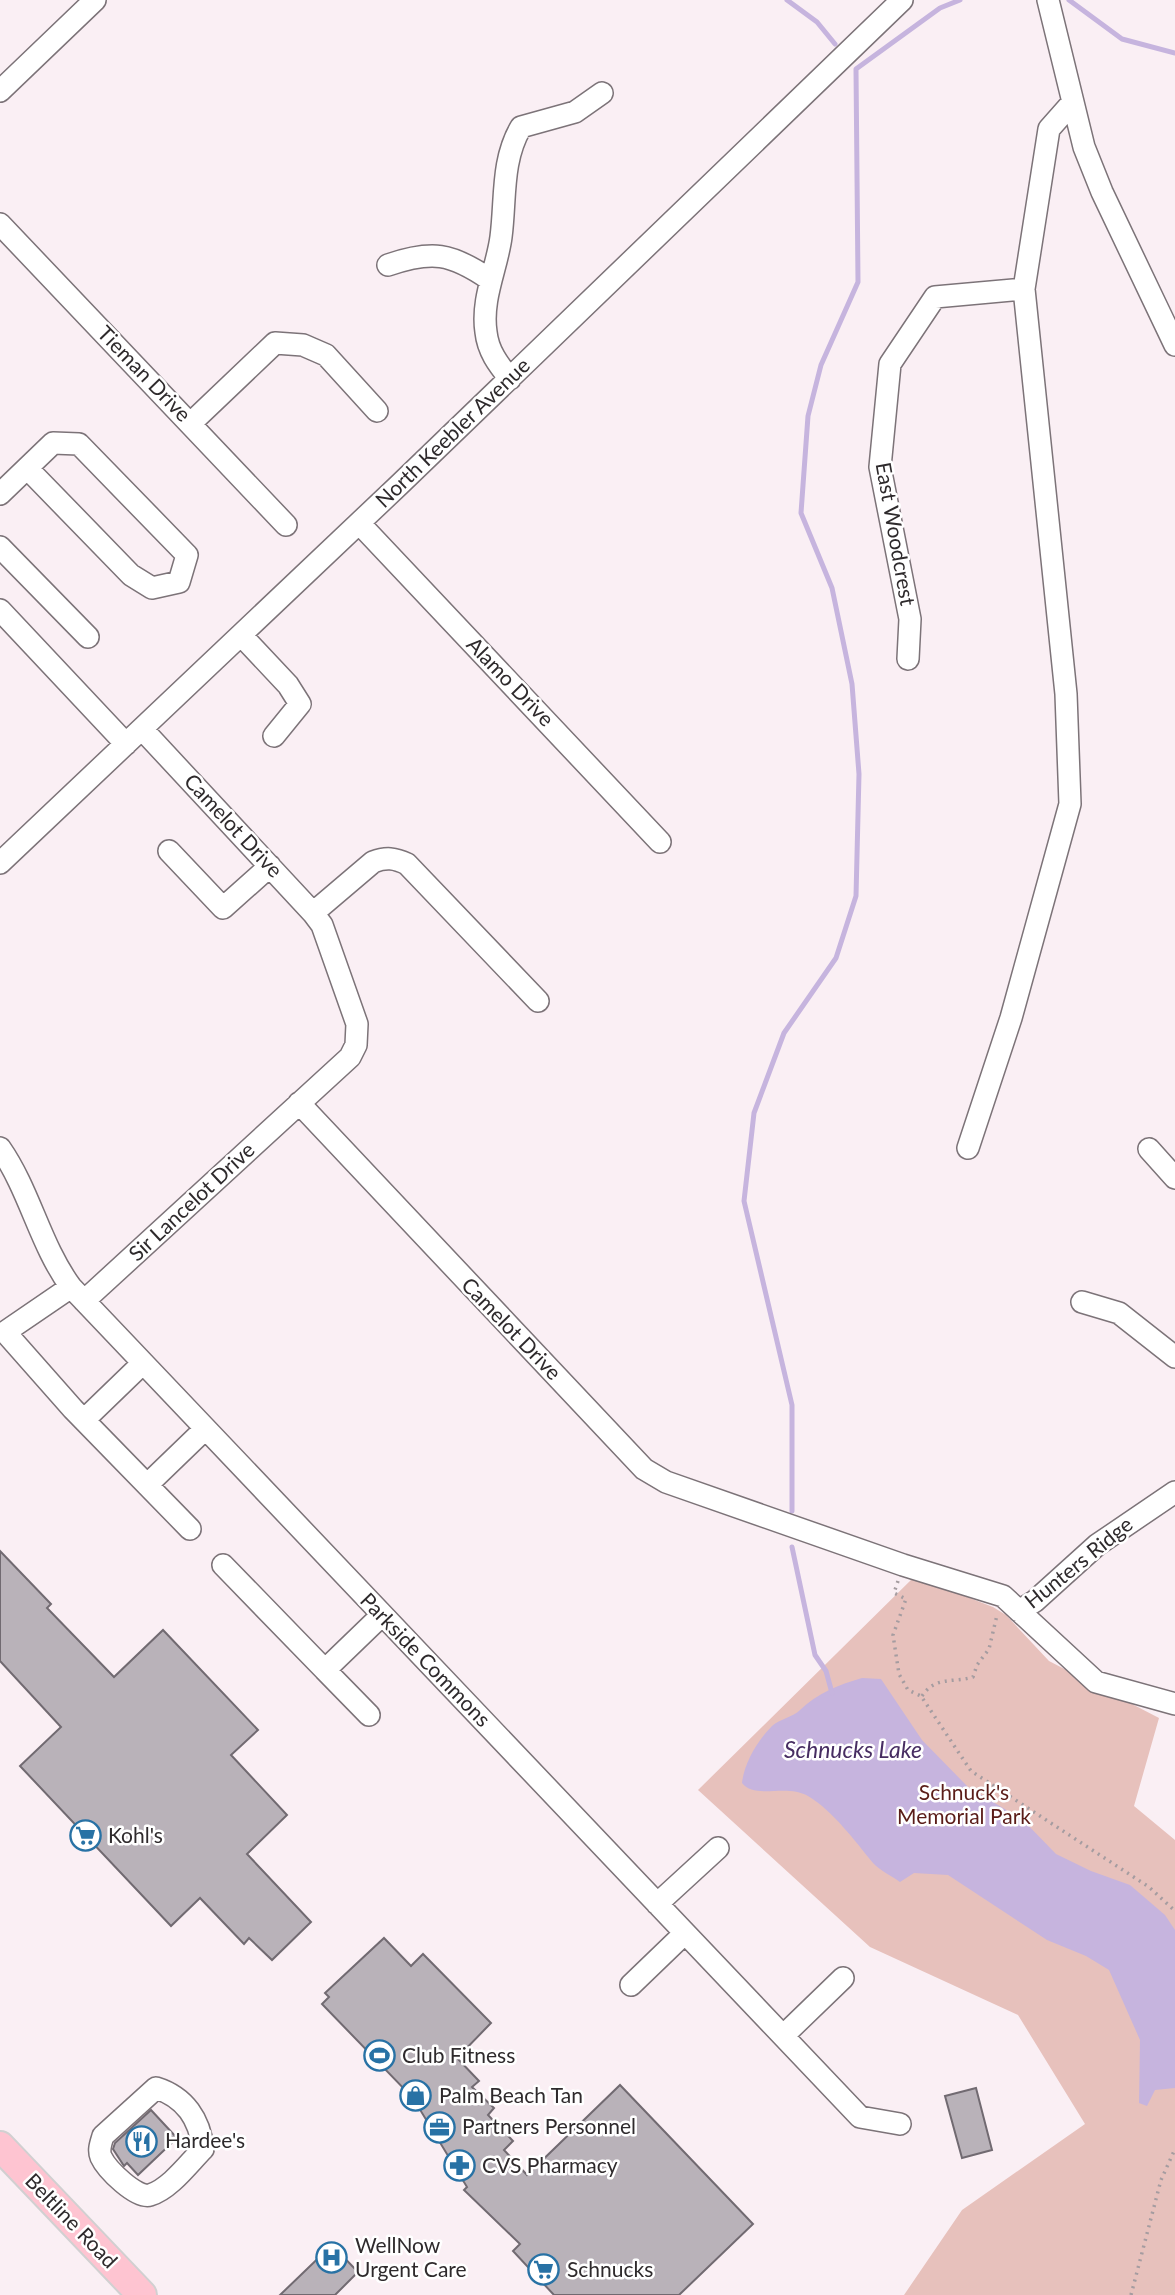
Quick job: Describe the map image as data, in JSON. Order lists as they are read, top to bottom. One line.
{"streets":{"main road":["Beltline Road"],"street":["Tieman Drive","North Keebler Avenue","East Woodcrest","Alamo Drive","Camelot Drive","Sir Lancelot Drive","Hunters Ridge","Parkside Commons"]},"crossings":[["North Keebler Avenue","Alamo Drive"],["North Keebler Avenue","Camelot Drive"],["Camelot Drive","Sir Lancelot Drive"],["Camelot Drive","Hunters Ridge"],["Sir Lancelot Drive","Parkside Commons"]],"water":["Schnucks Lake"],"parks":["Schnuck's Memorial Park"],"places":{"supermarket":["Kohl's","Schnucks"],"sports":["Club Fitness"],"shop":["Palm Beach Tan"],"office":["Partners Personnel"],"restaurant":["Hardee's"],"pharmacy":["CVS Pharmacy"],"hospital":["WellNow Urgent Care"]}}
